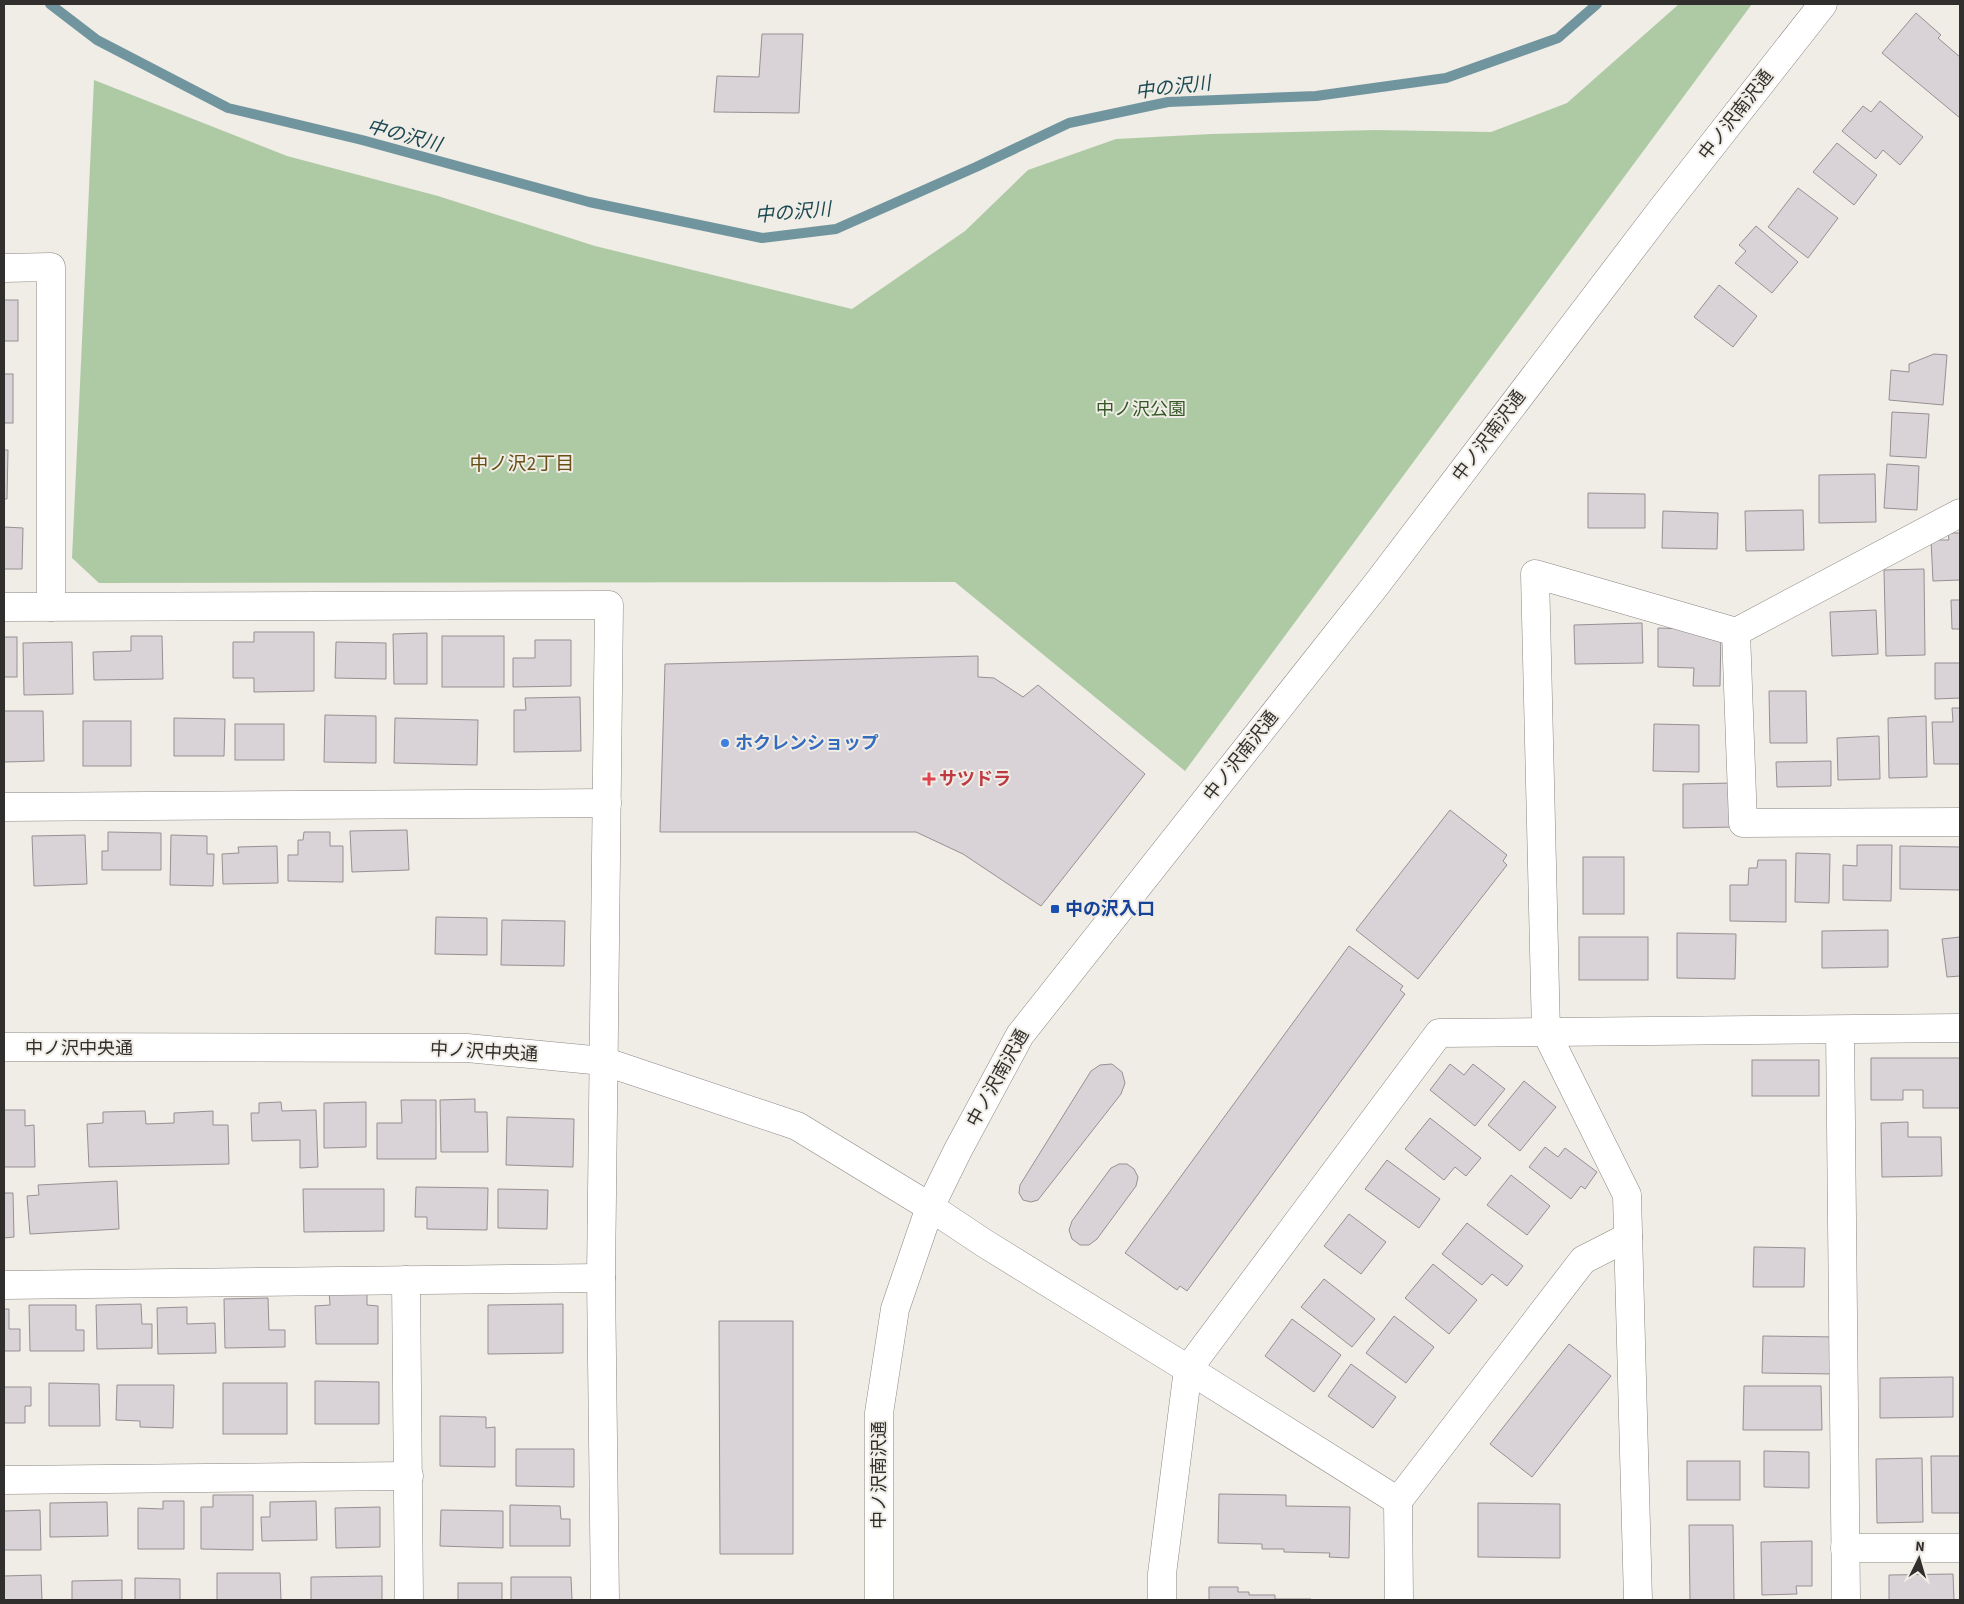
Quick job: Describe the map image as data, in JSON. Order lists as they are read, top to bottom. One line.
{"streets":{"street":["中ノ沢南沢通","中ノ沢中央通"]},"crossings":[["中ノ沢南沢通","中ノ沢中央通"]],"districts":["中ノ沢2丁目"],"water":["中の沢川"],"parks":["中ノ沢公園"],"places":{"other":["ホクレンショップ"],"health":["サツドラ"],"transit":["中の沢入口"]},"north":"top"}
